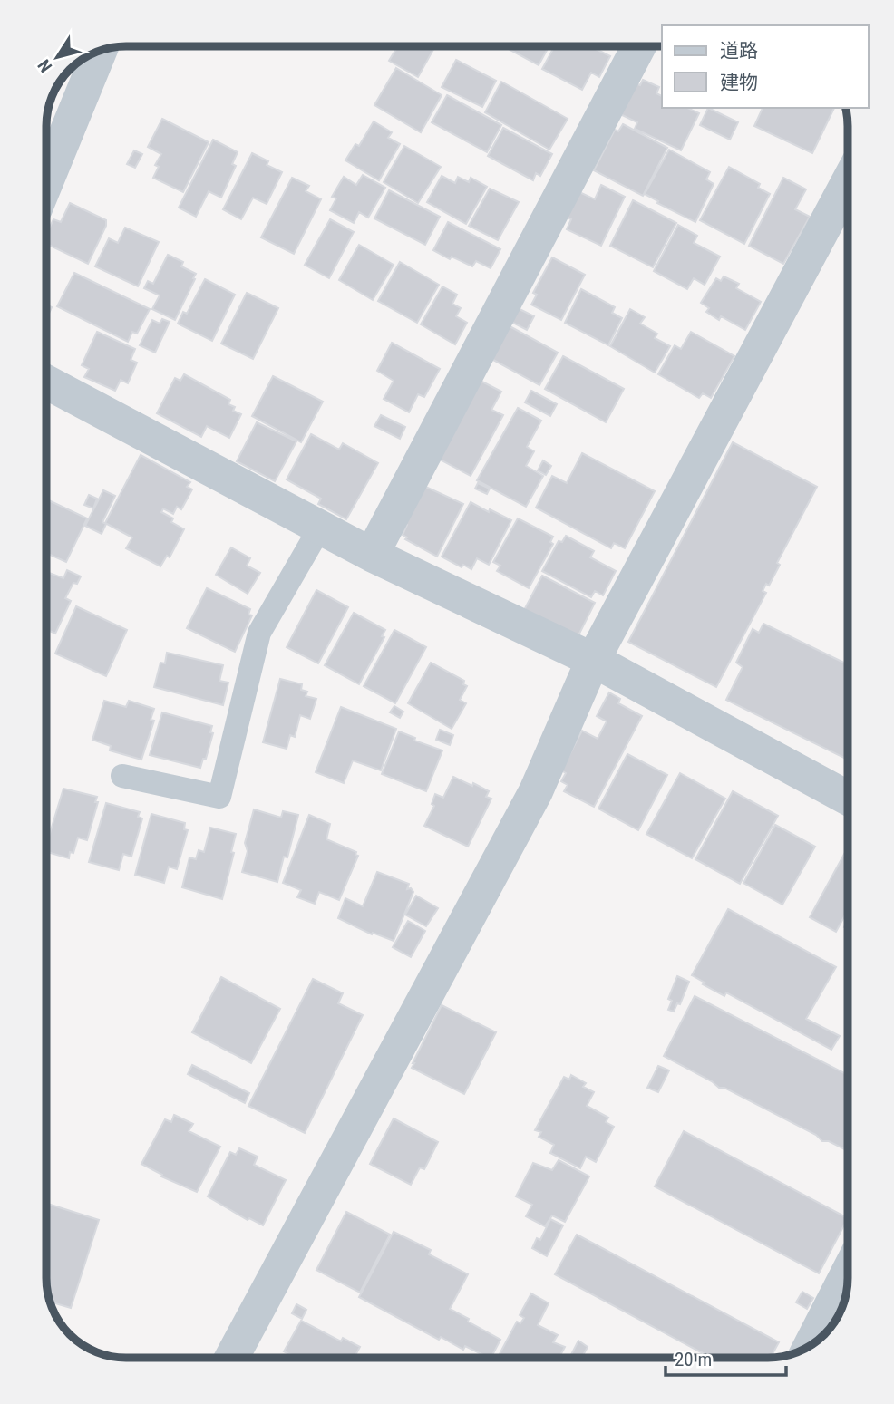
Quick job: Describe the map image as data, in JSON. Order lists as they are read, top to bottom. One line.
{"legend":["道路","建物"],"scale_bar":"20 m","north":"bottom left"}
